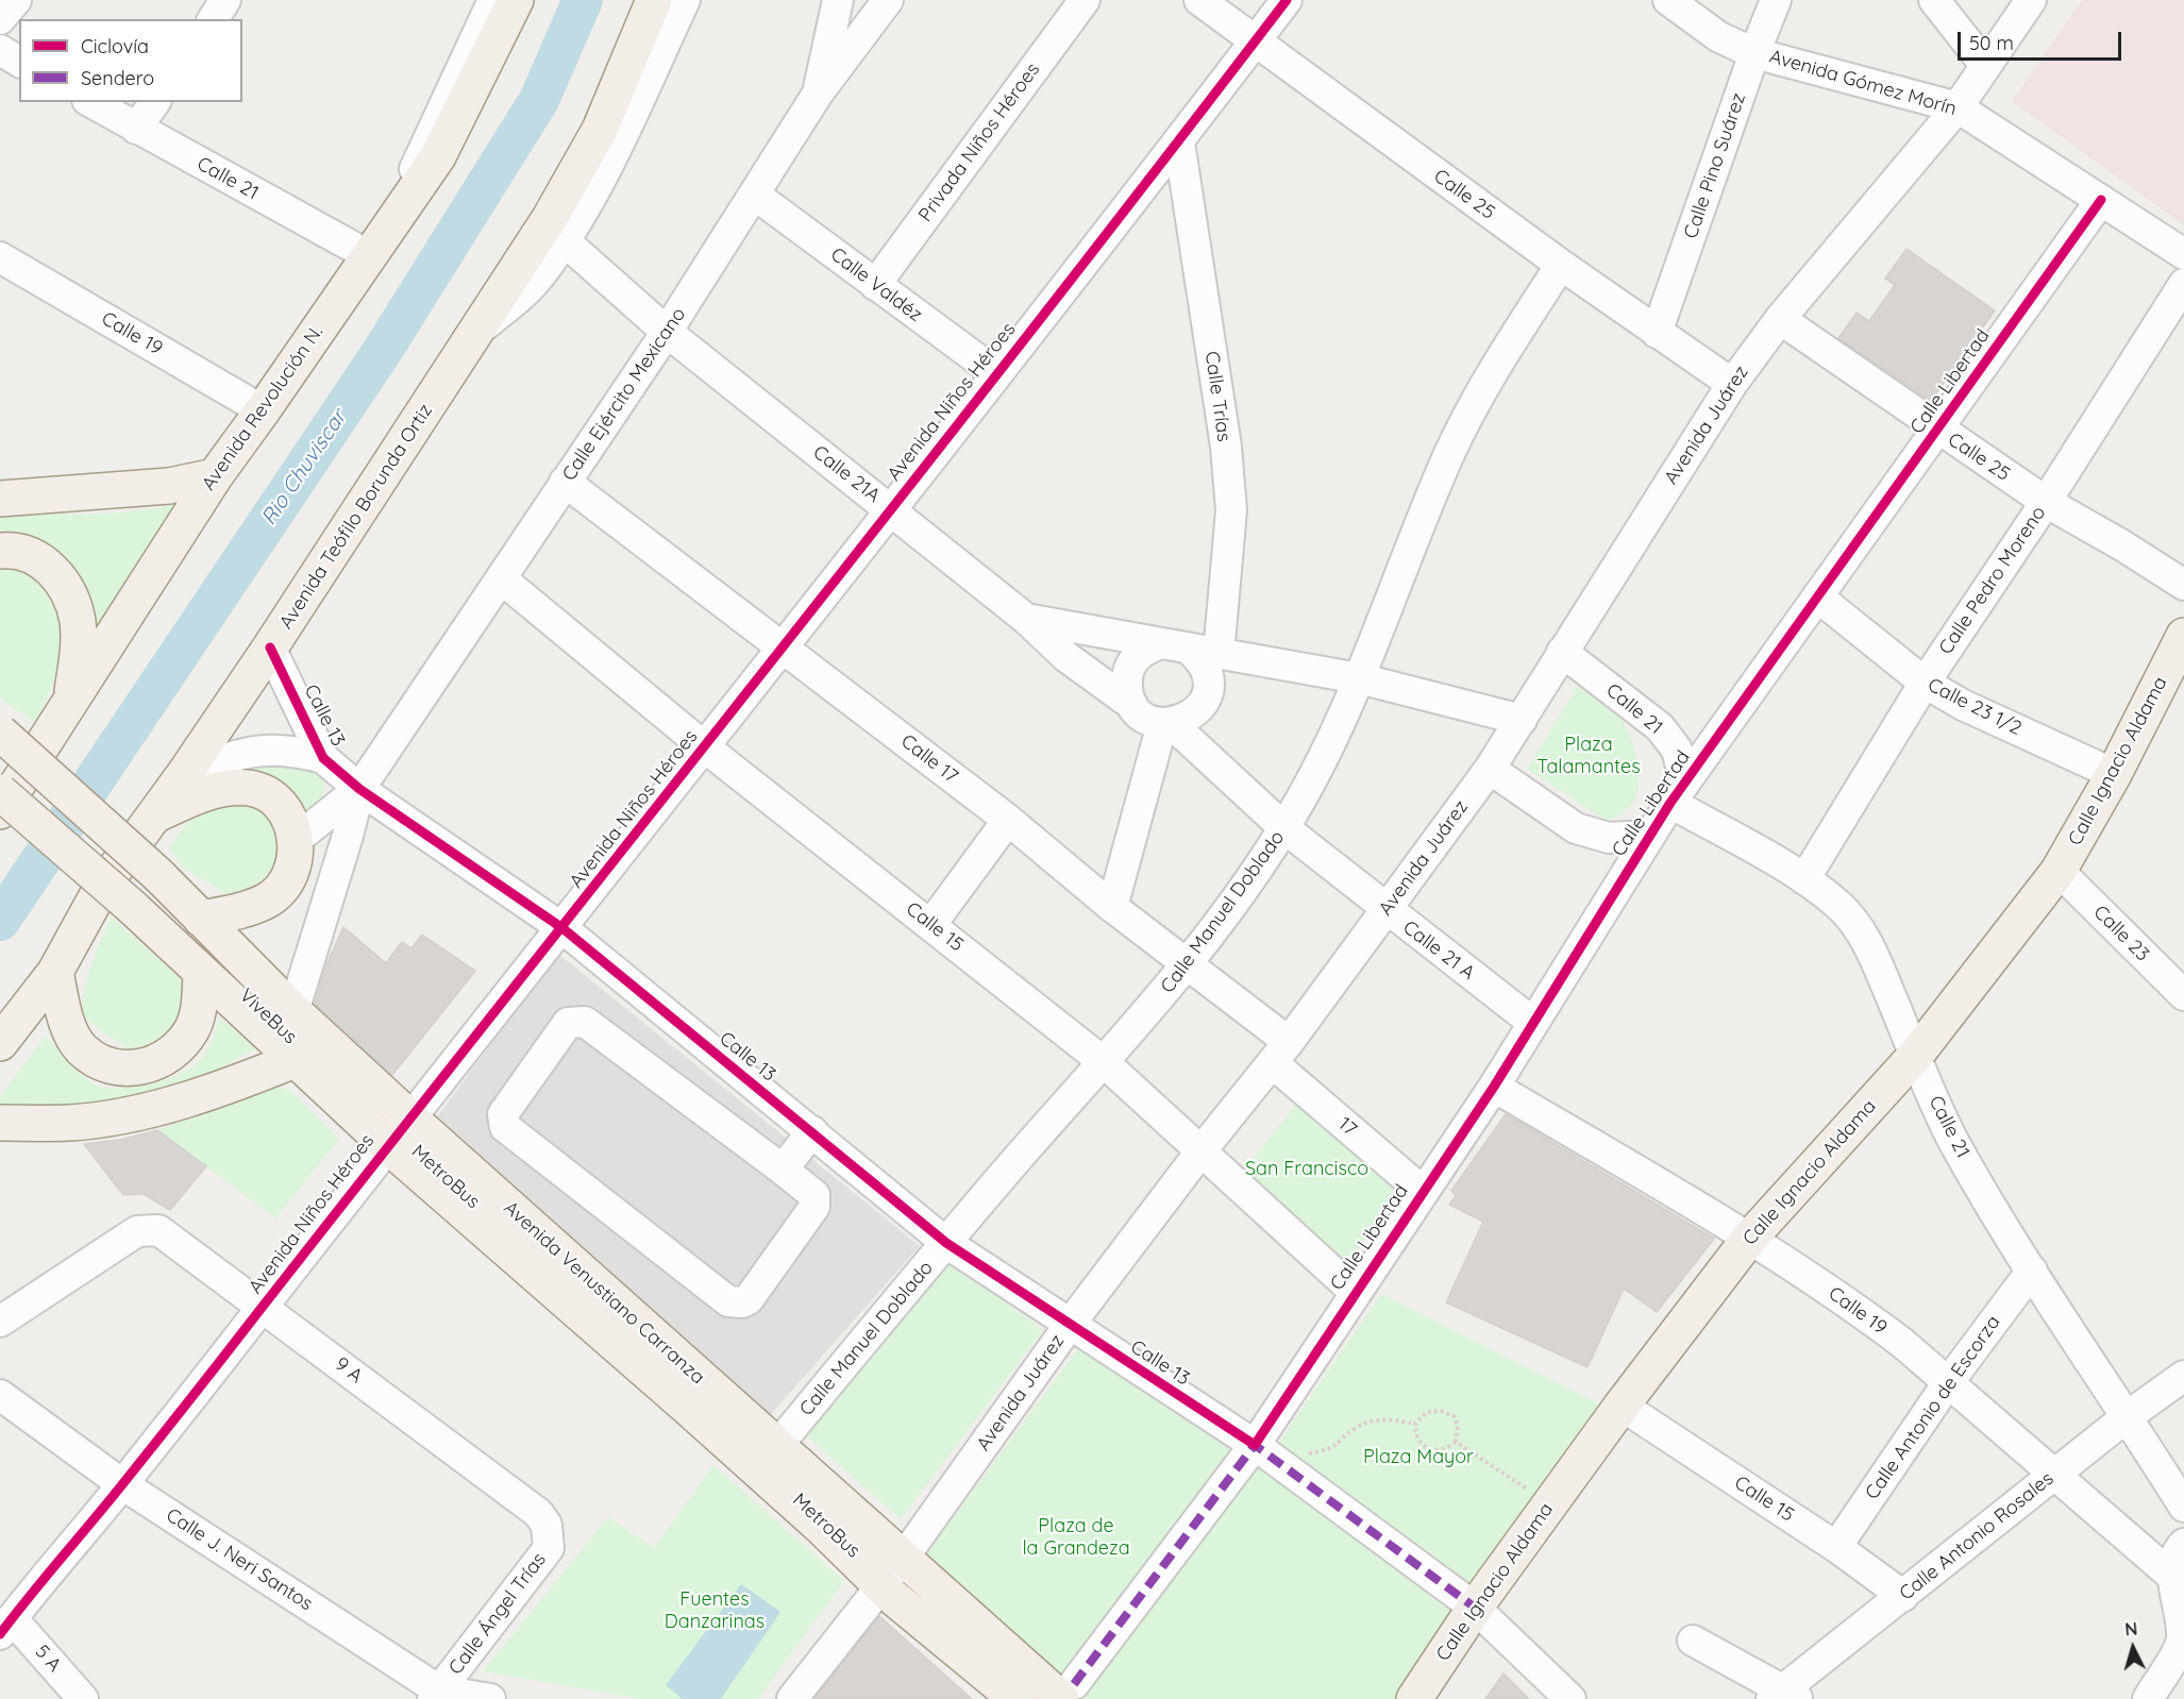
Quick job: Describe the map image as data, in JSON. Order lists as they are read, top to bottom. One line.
{"streets":{"main road":["Avenida Revolución N.","Avenida Teófilo Borunda Ortiz","Calle Ignacio Aldama","Avenida Venustiano Carranza"],"street":["Avenida Gómez Morín","Privada Niños Héroes","Calle Pino Suárez","Calle 21","Calle 25","Calle Valdéz","Calle 19","Calle Libertad","Calle Ejército Mexicano","Calle Trías","Avenida Niños Héroes","Avenida Juárez","Calle 21A","Calle Pedro Moreno","Calle 23 1/2","Calle 13","Calle 17","Calle Manuel Doblado","Calle 15","Calle 23","Calle 21 A","ViveBus","17","9 A","Calle Antonio de Escorza","Calle Antonio Rosales","Calle J. Neri Santos","Calle Ángel Trías","5 A"]},"crossings":[["Avenida Gómez Morín","Calle Pino Suárez"],["Avenida Gómez Morín","Calle Libertad"],["Avenida Gómez Morín","Avenida Juárez"],["Privada Niños Héroes","Calle Valdéz"],["Calle Pino Suárez","Calle 25"],["Calle 21","Calle Libertad"],["Calle 21","Avenida Revolución N."],["Calle 21","Avenida Juárez"],["Calle 21","Calle Pedro Moreno"],["Calle 21","Calle Ignacio Aldama"],["Calle 21","Calle Antonio de Escorza"],["Calle 21","Calle Antonio Rosales"],["Calle 25","Calle Libertad"],["Calle 25","Avenida Niños Héroes"],["Calle 25","Avenida Juárez"],["Calle 25","Calle Pedro Moreno"],["Calle 25","Calle Manuel Doblado"],["Calle Valdéz","Calle Ejército Mexicano"],["Calle Valdéz","Avenida Niños Héroes"],["Calle 19","Calle Libertad"],["Calle 19","Avenida Revolución N."],["Calle 19","Calle Ignacio Aldama"],["Calle 19","Calle Antonio de Escorza"],["Calle 19","Calle Antonio Rosales"],["Calle Libertad","Calle 23 1/2"],["Calle Libertad","Calle 13"],["Calle Libertad","Calle 15"],["Calle Libertad","Calle 21 A"],["Calle Libertad","17"],["Calle Libertad","Avenida Venustiano Carranza"],["Calle Ejército Mexicano","Calle 21A"],["Calle Ejército Mexicano","Calle 13"],["Calle Ejército Mexicano","Calle 17"],["Calle Ejército Mexicano","Calle 15"],["Calle Trías","Avenida Niños Héroes"],["Avenida Niños Héroes","Calle 21A"],["Avenida Niños Héroes","Calle 13"],["Avenida Niños Héroes","Calle 17"],["Avenida Niños Héroes","Calle 15"],["Avenida Niños Héroes","ViveBus"],["Avenida Niños Héroes","Avenida Venustiano Carranza"],["Avenida Niños Héroes","9 A"],["Avenida Niños Héroes","Calle J. Neri Santos"],["Avenida Niños Héroes","5 A"],["Avenida Juárez","Calle 13"],["Avenida Juárez","Calle 17"],["Avenida Juárez","Calle 15"],["Avenida Juárez","Calle 21 A"],["Avenida Juárez","17"],["Avenida Juárez","Avenida Venustiano Carranza"],["Calle 21A","Calle 21 A"],["Avenida Teófilo Borunda Ortiz","Calle 13"],["Calle Pedro Moreno","Calle 23 1/2"],["Calle 23 1/2","Calle Ignacio Aldama"],["Calle 13","Calle Ignacio Aldama"],["Calle 13","Calle Manuel Doblado"],["Calle 17","Calle Manuel Doblado"],["Calle 17","17"],["Calle Ignacio Aldama","Calle 15"],["Calle Ignacio Aldama","Calle 23"],["Calle Manuel Doblado","Calle 15"],["Calle Manuel Doblado","Calle 21 A"],["Calle Manuel Doblado","Avenida Venustiano Carranza"],["Calle 15","Calle Antonio de Escorza"],["Calle 15","Calle Antonio Rosales"],["ViveBus","Avenida Venustiano Carranza"],["9 A","Calle Ángel Trías"],["Calle J. Neri Santos","Calle Ángel Trías"]],"water":["Rio Chuviscar"],"parks":["Plaza Talamantes","San Francisco","Plaza Mayor","Plaza de la Grandeza","Fuentes Danzarinas"],"legend":["Ciclovía","Sendero"],"scale_bar":"50 m","north":"top"}
